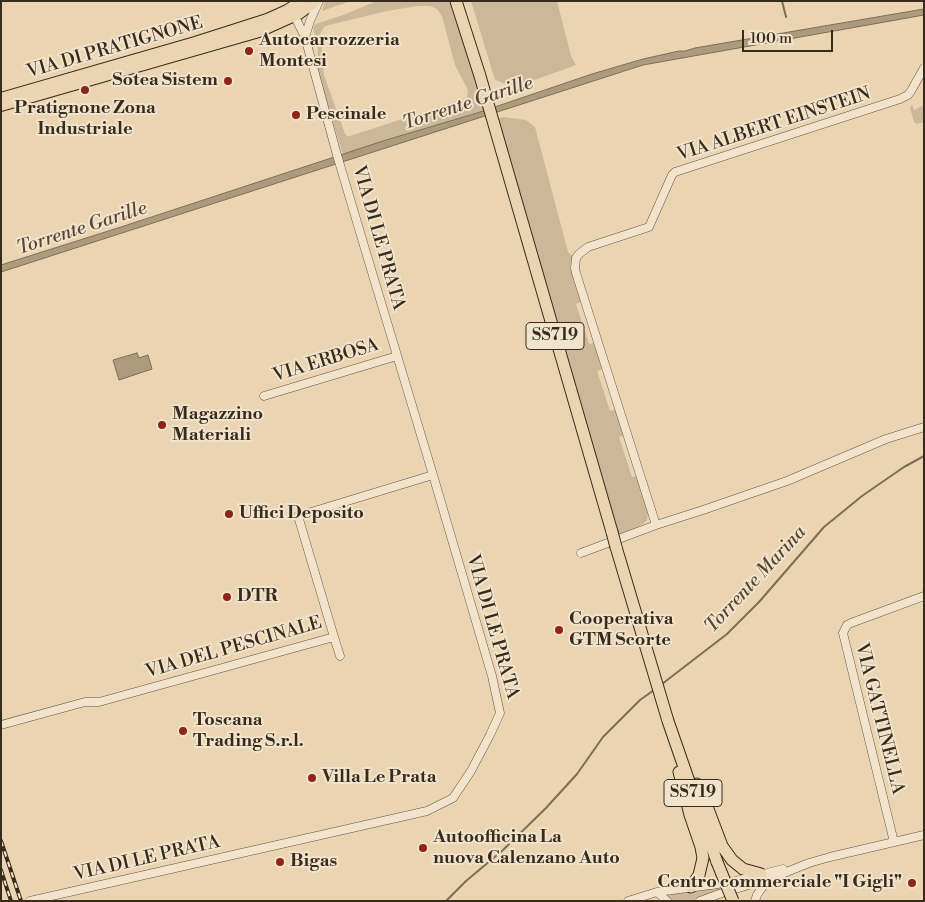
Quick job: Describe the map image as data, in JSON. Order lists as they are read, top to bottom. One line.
{"streets":{"highway":["SS719"],"main road":["VIA DI PRATIGNONE"],"street":["VIA ALBERT EINSTEIN","VIA DI LE PRATA","VIA ERBOSA","VIA DEL PESCINALE","VIA GATTINELLA"]},"crossings":[["VIA DI PRATIGNONE","VIA DI LE PRATA"],["VIA DI LE PRATA","VIA ERBOSA"],["VIA DI LE PRATA","VIA DEL PESCINALE"]],"water":["Torrente Garille","Torrente Marina"],"places":["Autocarrozzeria Montesi","Sotea Sistem","Pratignone Zona Industriale","Pescinale","Magazzino Materiali","Uffici Deposito","DTR","Cooperativa GTM Scorte","Toscana Trading S.r.l.","Villa Le Prata","Autoofficina La nuova Calenzano Auto","Bigas","Centro commerciale \"I Gigli\""],"scale_bar":"100 m"}
